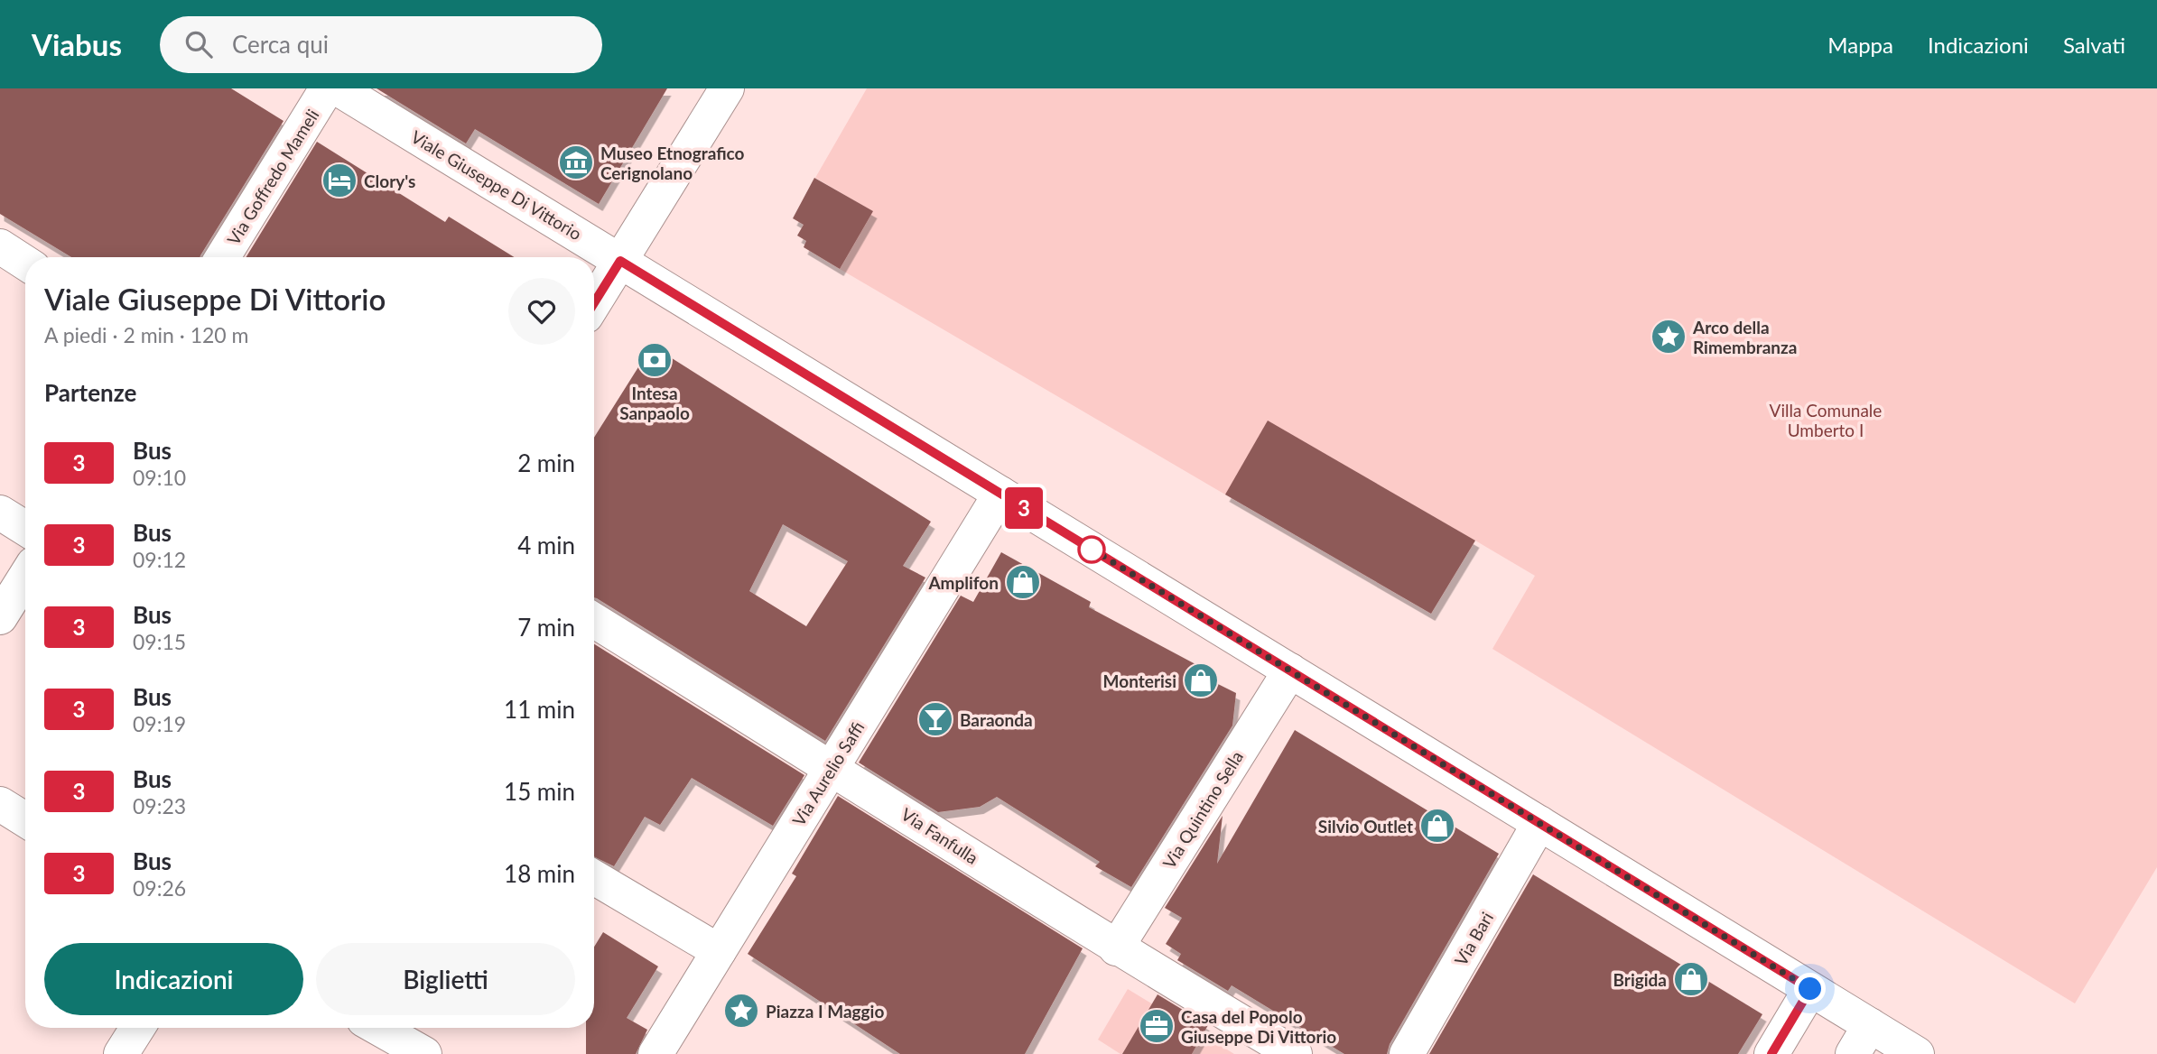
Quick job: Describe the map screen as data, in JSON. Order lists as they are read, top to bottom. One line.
{"streets":{"street":["Via Goffredo Mameli","Viale Giuseppe Di Vittorio","Via Aurelio Saffi","Via Quintino Sella","Via Fanfulla","Via Bari"]},"crossings":[["Viale Giuseppe Di Vittorio","Via Aurelio Saffi"],["Viale Giuseppe Di Vittorio","Via Quintino Sella"],["Viale Giuseppe Di Vittorio","Via Bari"],["Via Aurelio Saffi","Via Fanfulla"],["Via Quintino Sella","Via Fanfulla"]],"parks":["Villa Comunale Umberto I"],"places":{"museum":["Museo Etnografico Cerignolano"],"hotel":["Clory's"],"place":["Arco della Rimembranza","Piazza I Maggio"],"bank":["Intesa Sanpaolo"],"shop":["Amplifon","Monterisi","Silvio Outlet","Brigida"],"bar":["Baraonda"],"office":["Casa del Popolo Giuseppe Di Vittorio"]},"lines":["bus line 3"],"page":{"header":"Viabus","search":"Cerca qui","nav":["Mappa","Indicazioni","Salvati"],"on_map":"3","heading":[["Viale Giuseppe Di Vittorio","A piedi · 2 min · 120 m"],"Partenze"],"list":[{"mark":"3","name":"Bus","note":"09:10","value":"2 min"},{"mark":"3","name":"Bus","note":"09:12","value":"4 min"},{"mark":"3","name":"Bus","note":"09:15","value":"7 min"},{"mark":"3","name":"Bus","note":"09:19","value":"11 min"},{"mark":"3","name":"Bus","note":"09:23","value":"15 min"},{"mark":"3","name":"Bus","note":"09:26","value":"18 min"}],"buttons":["Indicazioni","Biglietti"]}}
